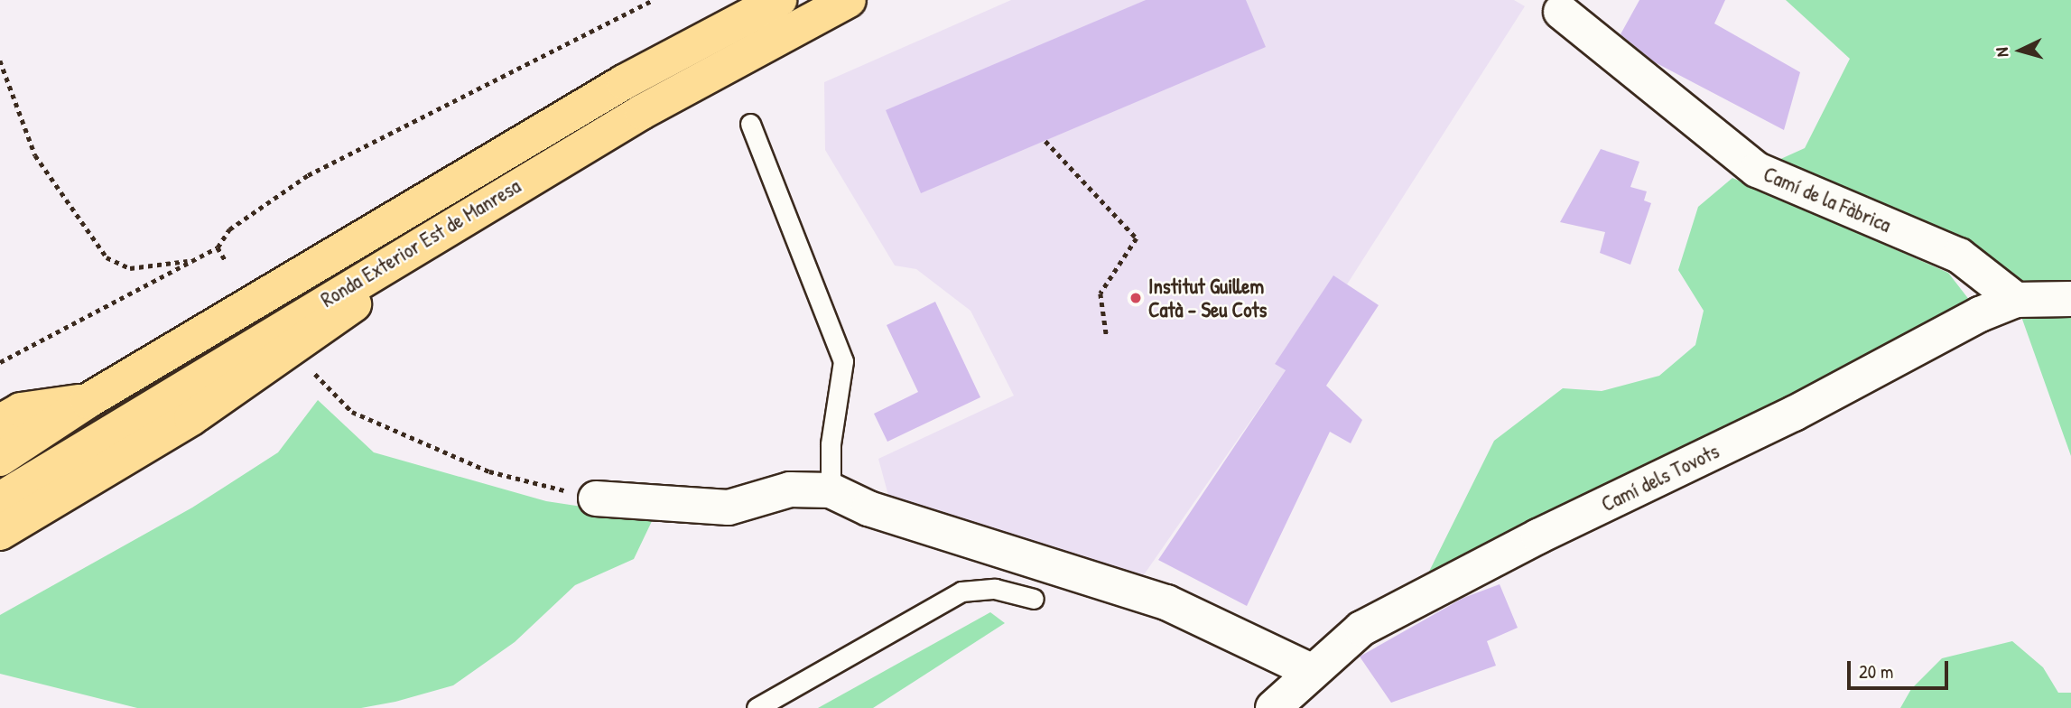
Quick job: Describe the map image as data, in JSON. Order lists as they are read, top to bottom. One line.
{"streets":{"highway":["Ronda Exterior Est de Manresa"],"street":["Camí de la Fàbrica","Camí dels Tovots"]},"crossings":[["Camí de la Fàbrica","Camí dels Tovots"]],"places":["Institut Guillem Catà - Seu Cots"],"scale_bar":"20 m","north":"left"}
